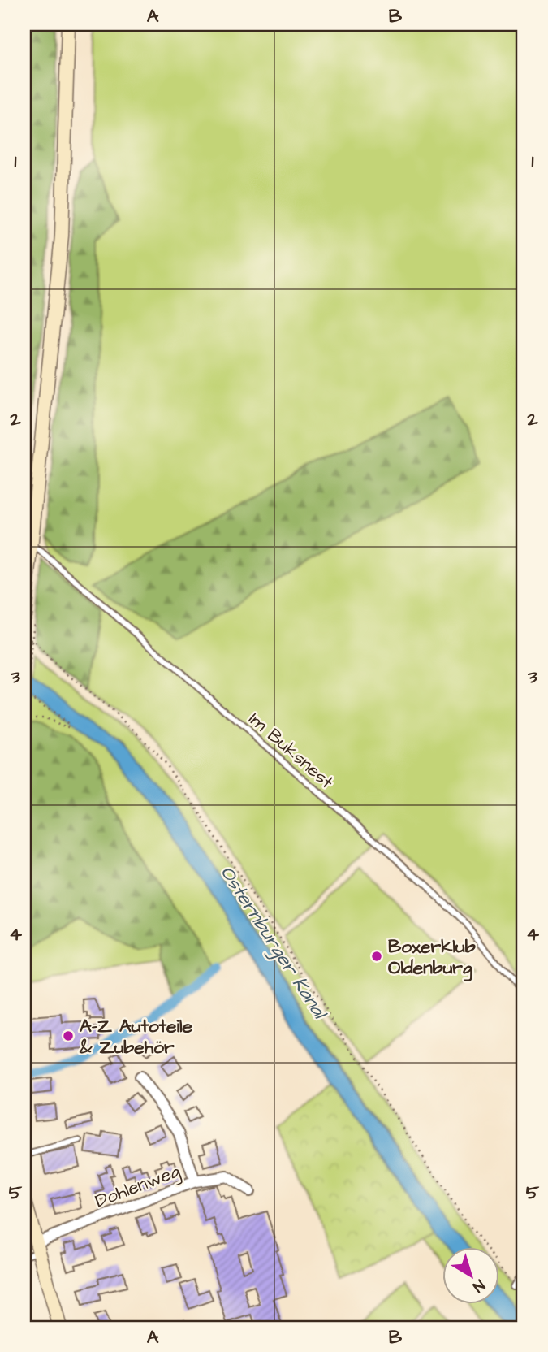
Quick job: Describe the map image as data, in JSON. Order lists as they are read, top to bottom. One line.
{"streets":{"street":["Dohlenweg"],"lane":["Im Buksnest"]},"water":["Osternburger Kanal"],"places":["Boxerklub Oldenburg","A-Z Autoteile & Zubehör"],"north":"bottom right","grid":{"columns":["A","B"],"rows":["1","2","3","4","5"]}}
